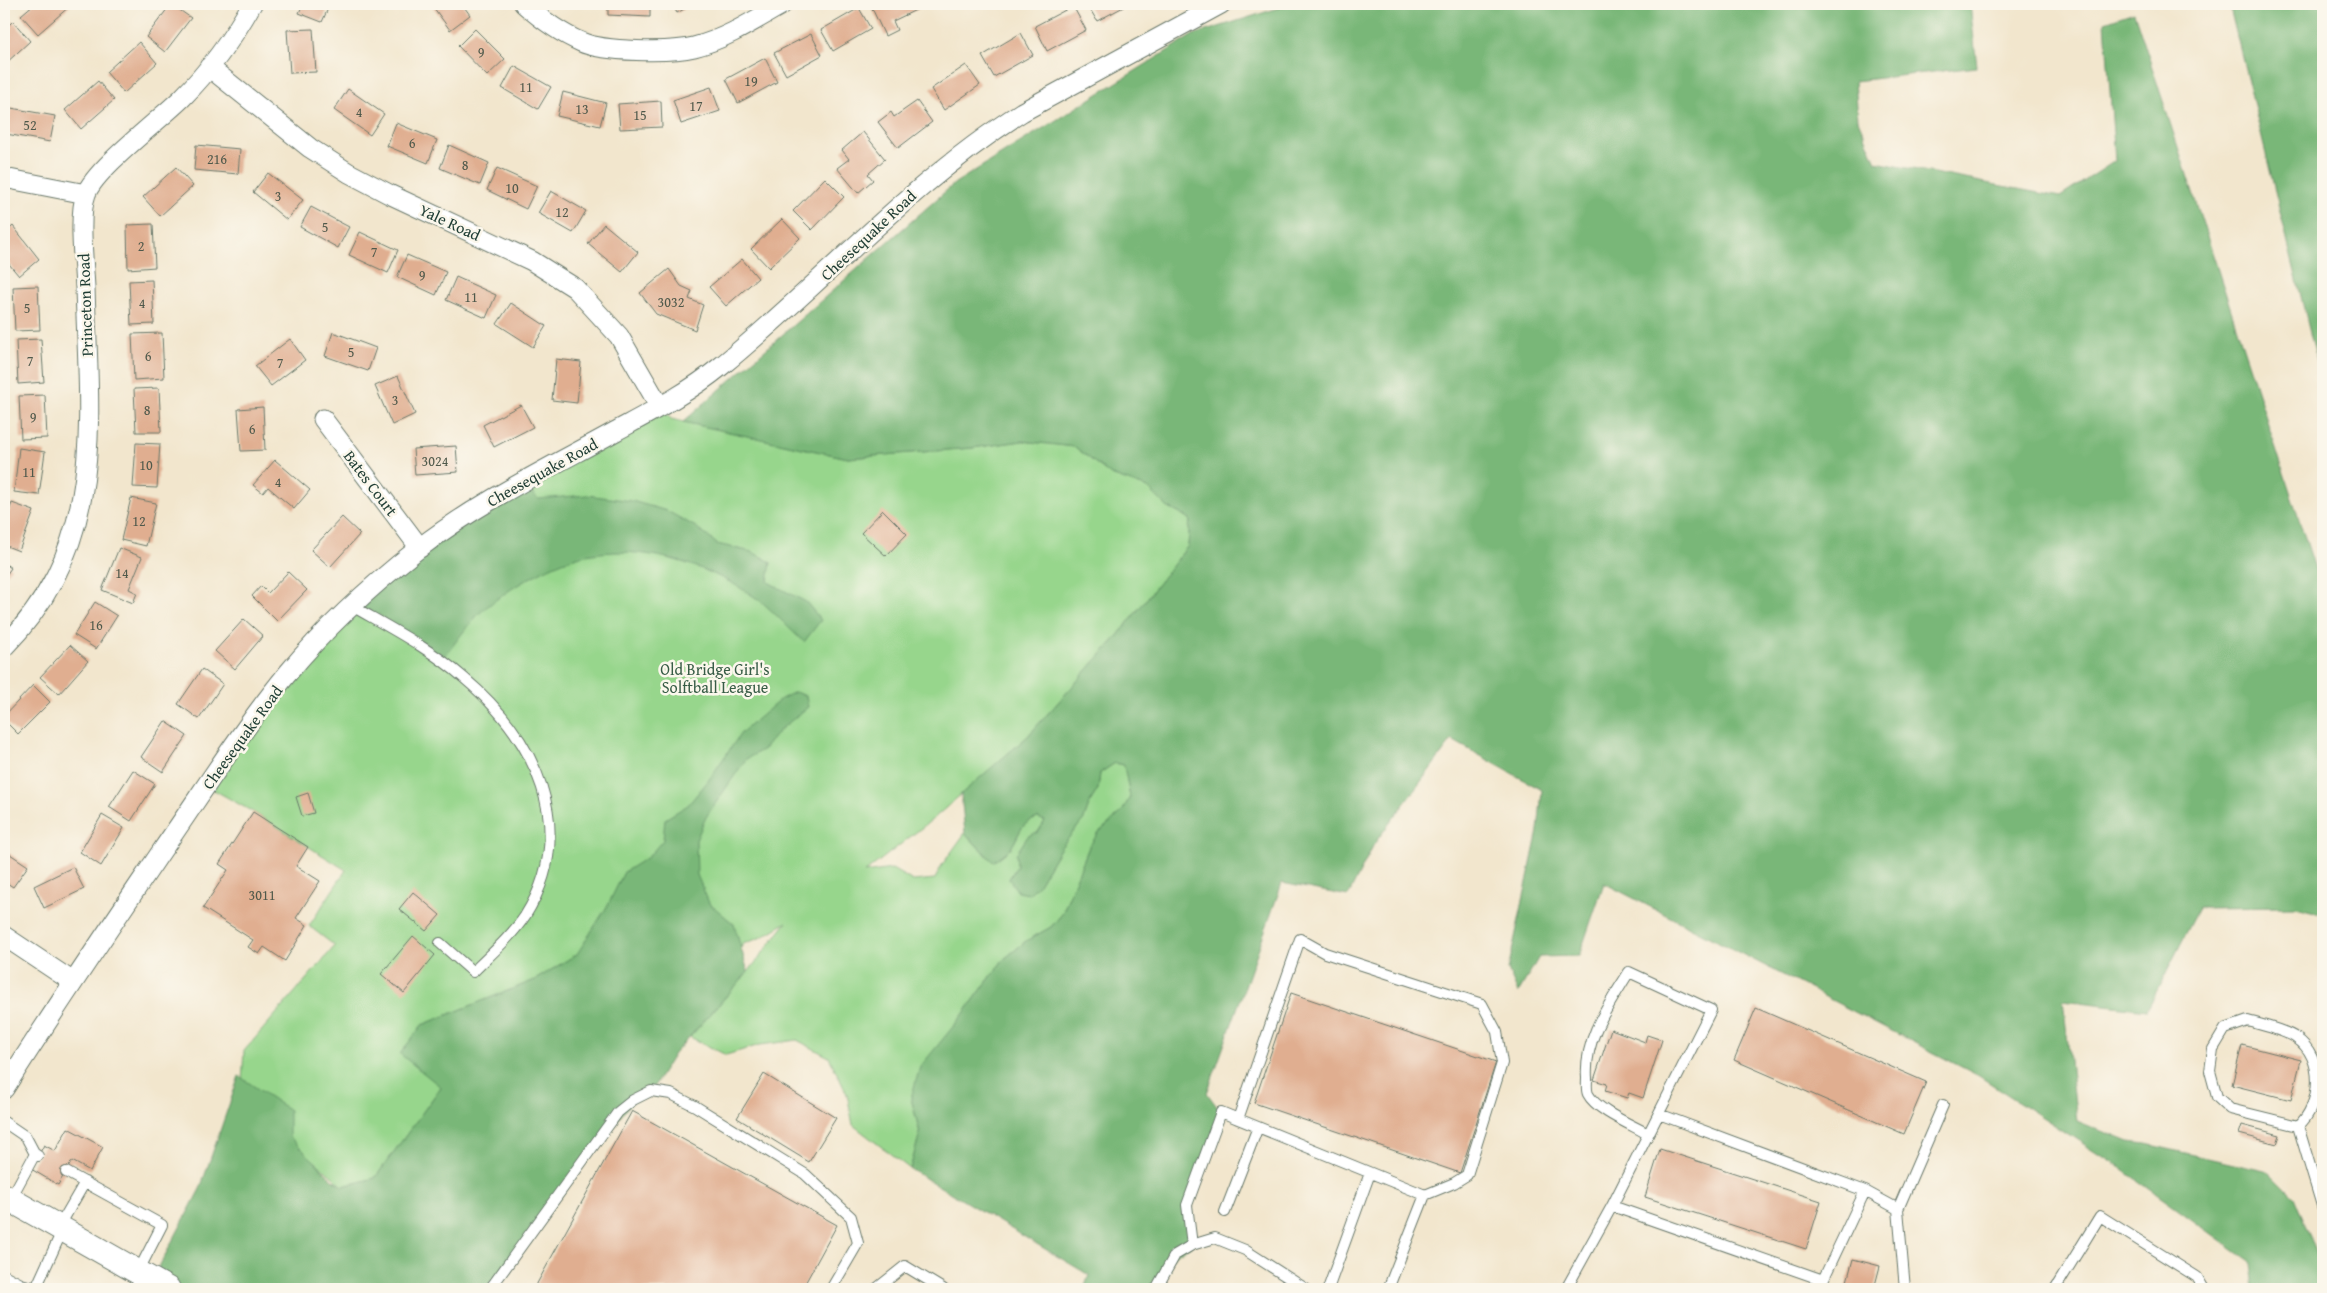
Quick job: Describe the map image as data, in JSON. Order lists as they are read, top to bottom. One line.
{"streets":{"street":["Yale Road","Cheesequake Road","Princeton Road","Bates Court"]},"crossings":[["Yale Road","Cheesequake Road"],["Yale Road","Princeton Road"],["Cheesequake Road","Bates Court"]],"parks":["Old Bridge Girl's Solftball League"],"house_numbers":["9","19","11","17","13","4","15","52","6","216","8","10","3","12","5","2","7","9","11","3032","4","5","5","6","7","7","3","8","9","6","3024","10","11","4","12","14","16","3011"]}
